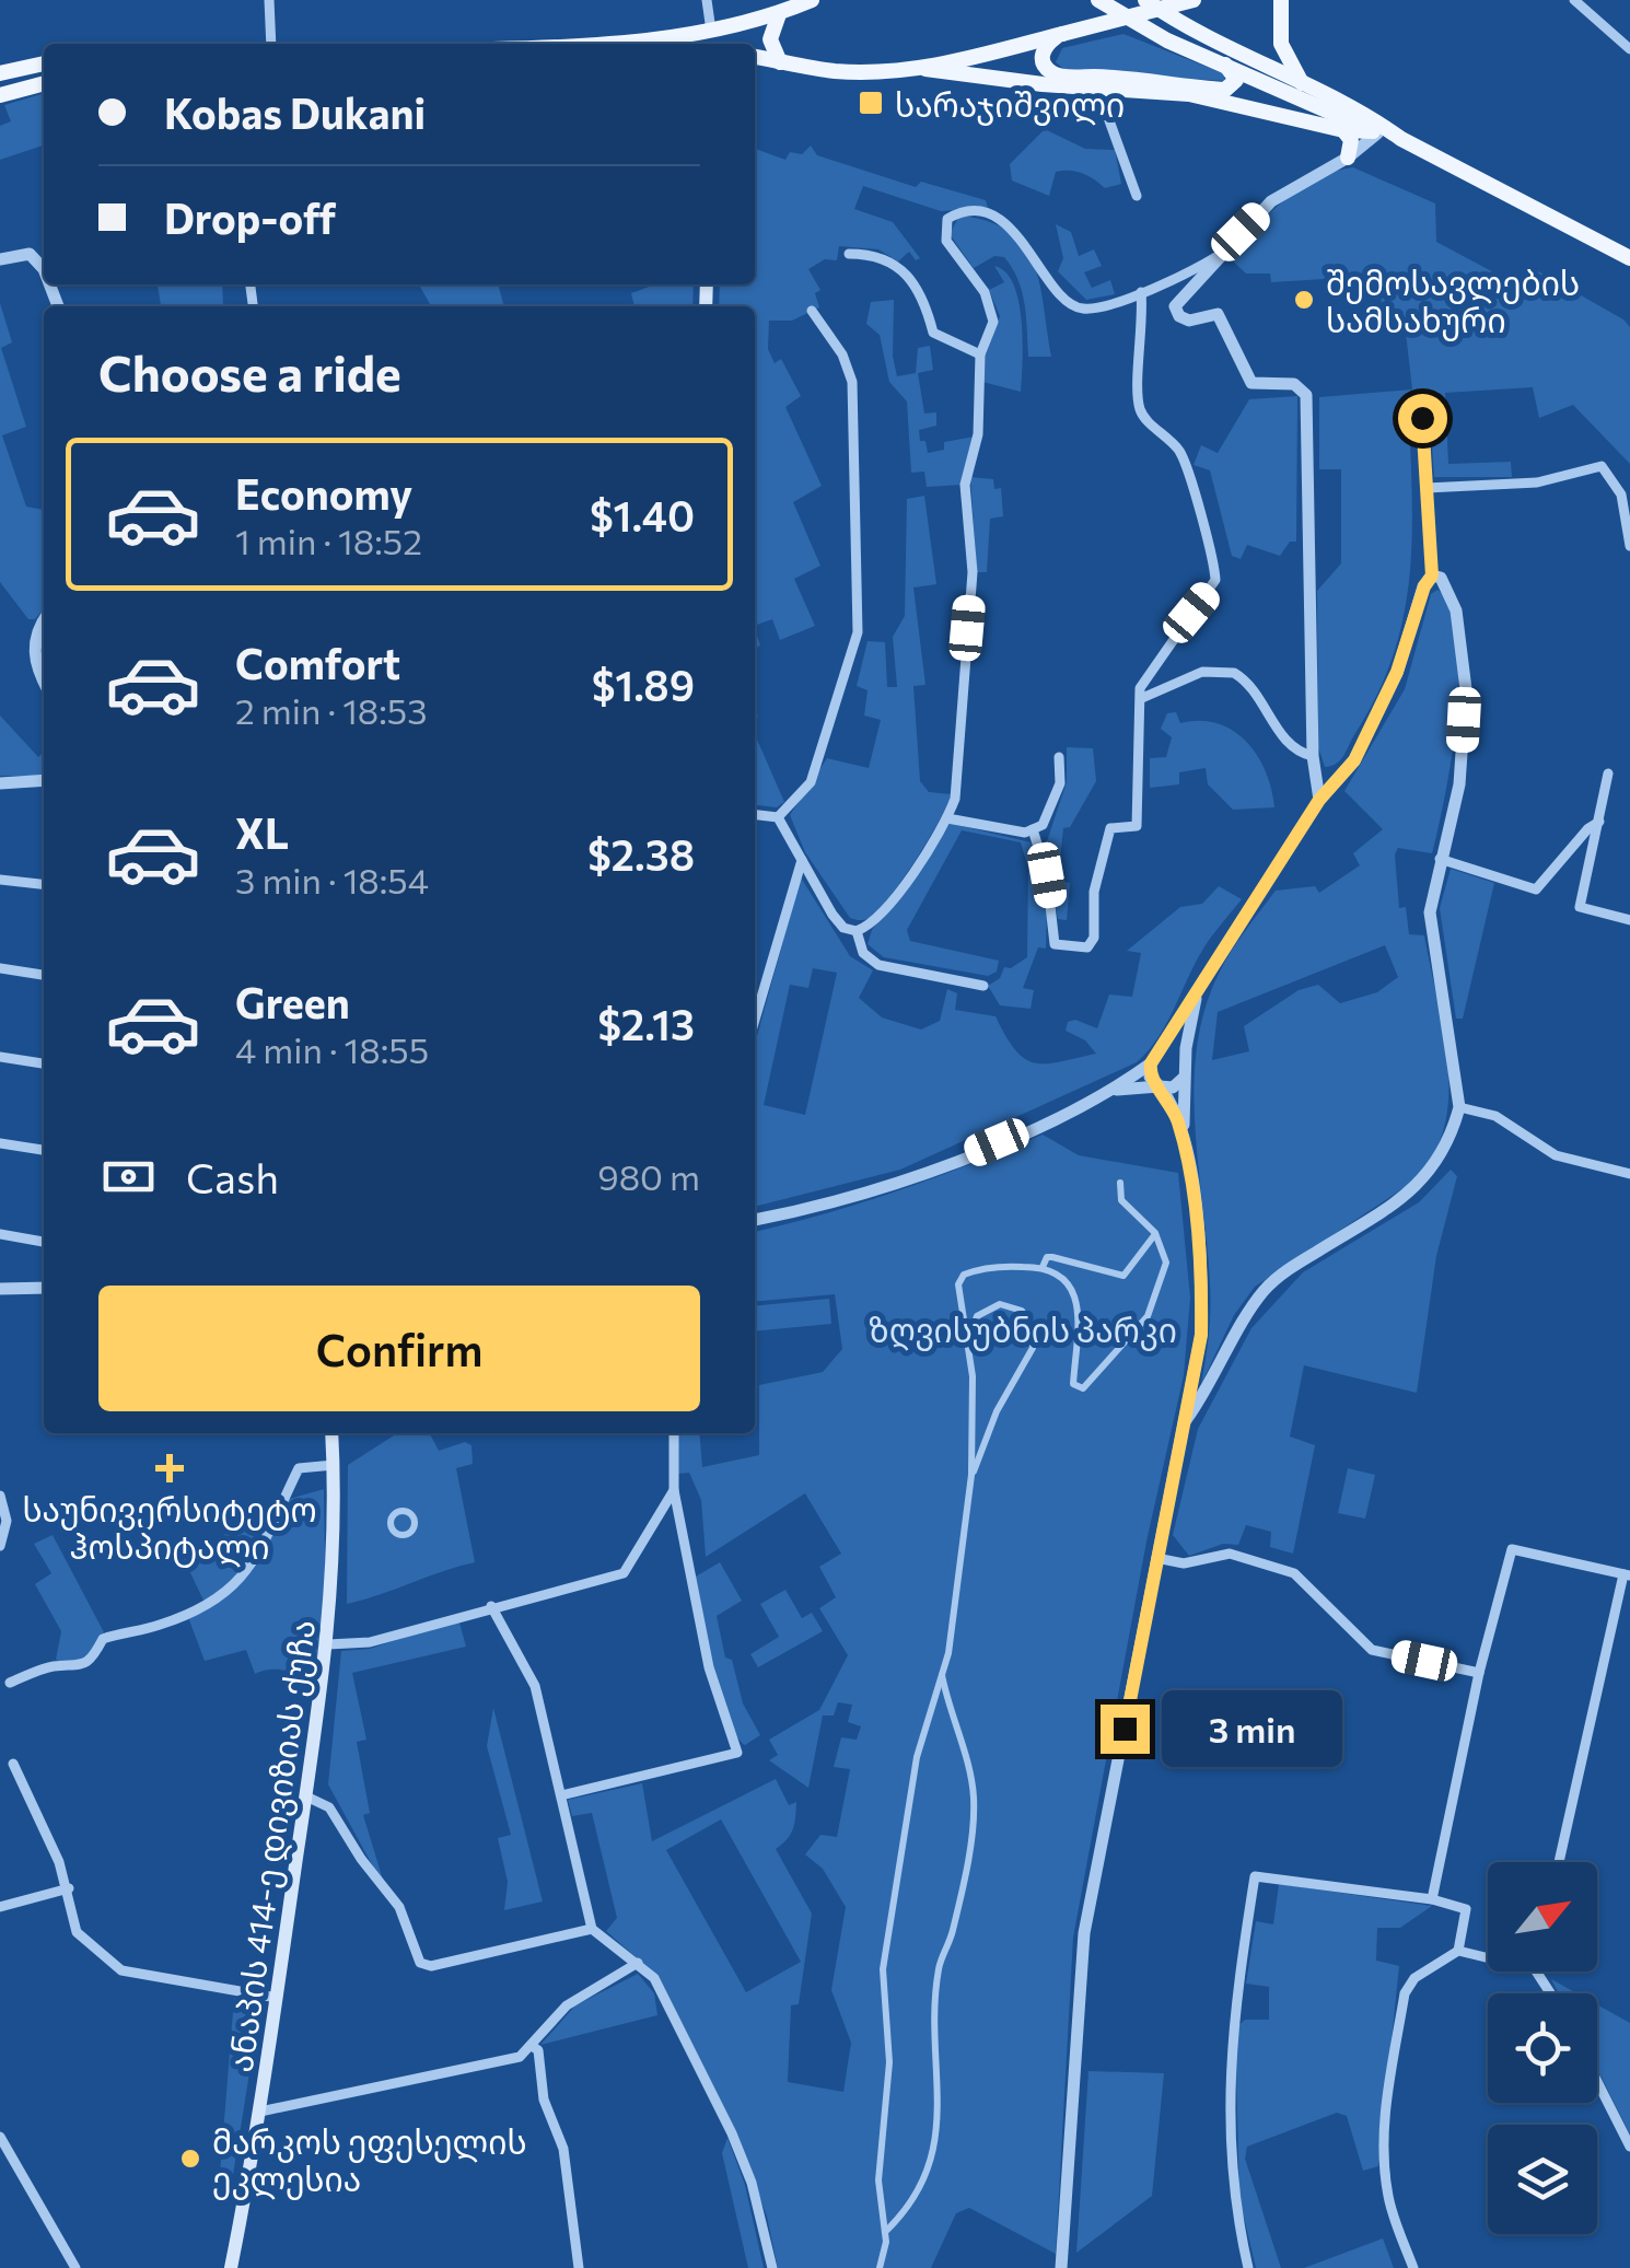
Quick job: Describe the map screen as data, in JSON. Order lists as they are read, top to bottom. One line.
{"streets":{"main road":["ანაპის 414-ე დივიზიას ქუჩა"]},"parks":["ზღვისუბნის პარკი"],"places":{"transit":["სარაჯიშვილი"],"other":["შემოსავლების სამსახური","მარკოს ეფესელის ეკლესია"],"health":["საუნივერსიტეტო ჰოსპიტალი"]},"north":"top right","page":{"banner":["Kobas Dukani","Drop-off"],"heading":"Choose a ride","list":[{"name":"Economy","note":"1 min · 18:52","value":"$1.40"},{"name":"Comfort","note":"2 min · 18:53","value":"$1.89"},{"name":"XL","note":"3 min · 18:54","value":"$2.38"},{"name":"Green","note":"4 min · 18:55","value":"$2.13"}],"pay":["Cash","980 m"],"buttons":"Confirm","bubble":"3 min"}}
